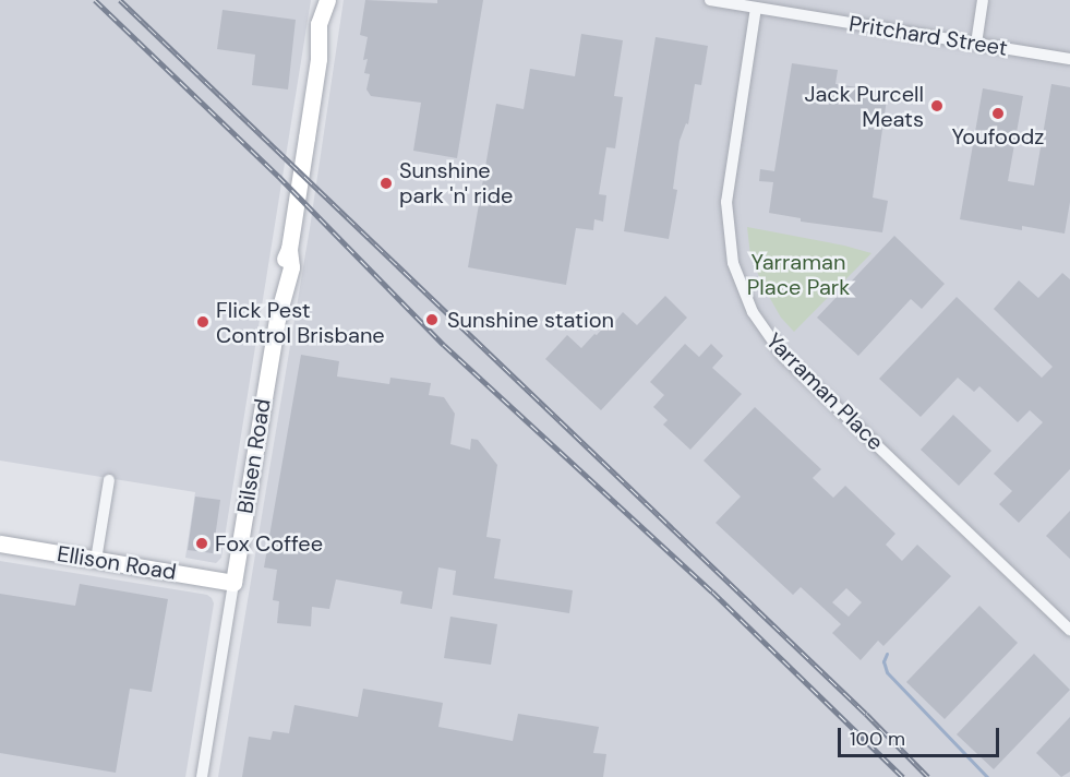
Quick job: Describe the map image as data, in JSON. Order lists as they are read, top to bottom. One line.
{"streets":{"street":["Pritchard Street","Yarraman Place","Bilsen Road","Ellison Road"]},"crossings":[["Pritchard Street","Yarraman Place"],["Bilsen Road","Ellison Road"]],"parks":["Yarraman Place Park"],"places":["Jack Purcell Meats","Youfoodz","Sunshine park 'n' ride","Sunshine station","Flick Pest Control Brisbane","Fox Coffee"],"scale_bar":"100 m"}
